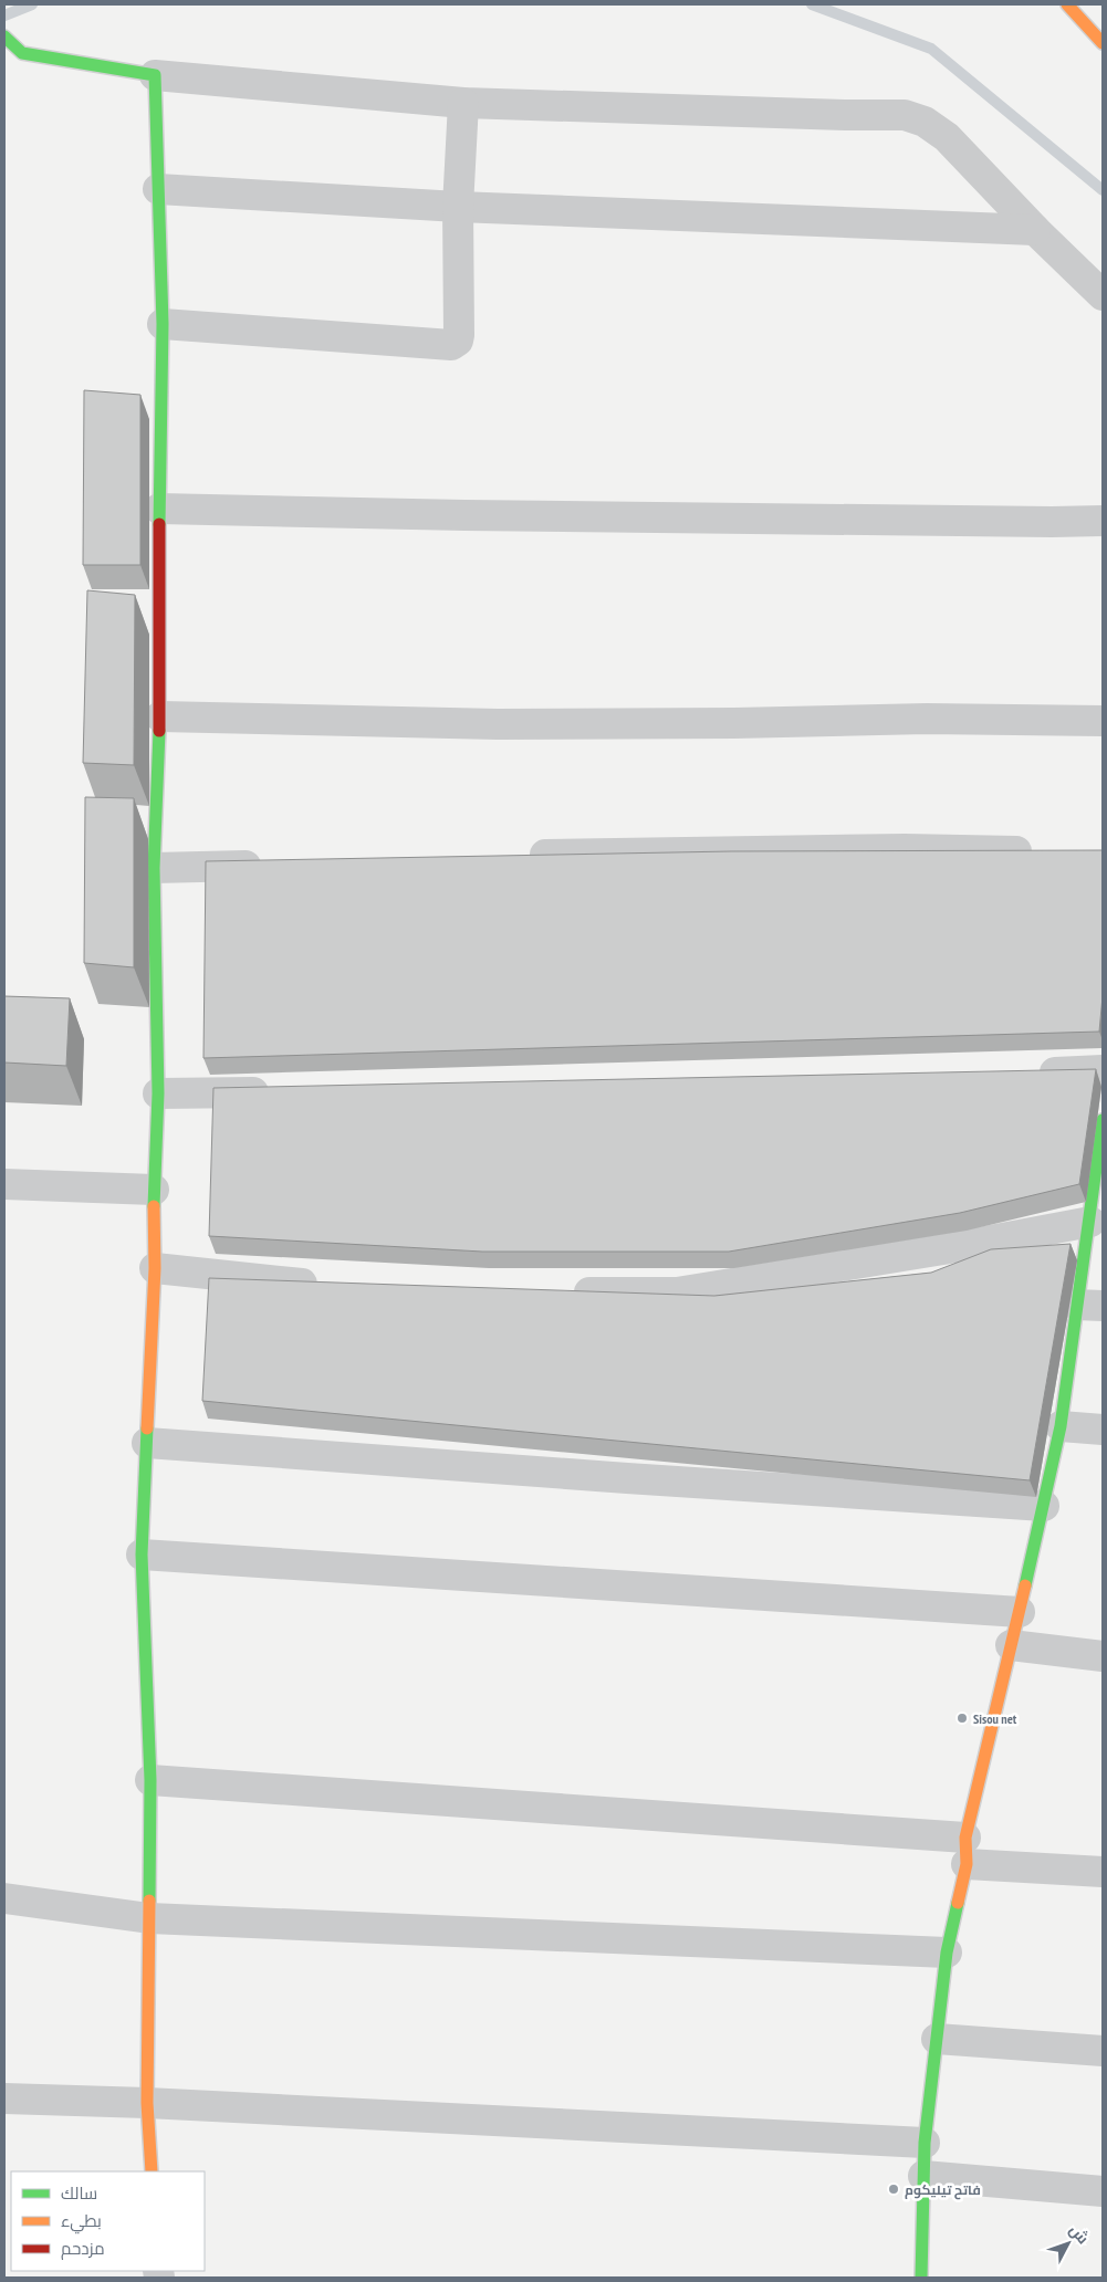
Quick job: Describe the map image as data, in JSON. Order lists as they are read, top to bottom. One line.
{"places":["Sisou net","فاتح تيليكوم"],"legend":["سالك","بطيء","مزدحم"],"north":"top right"}
